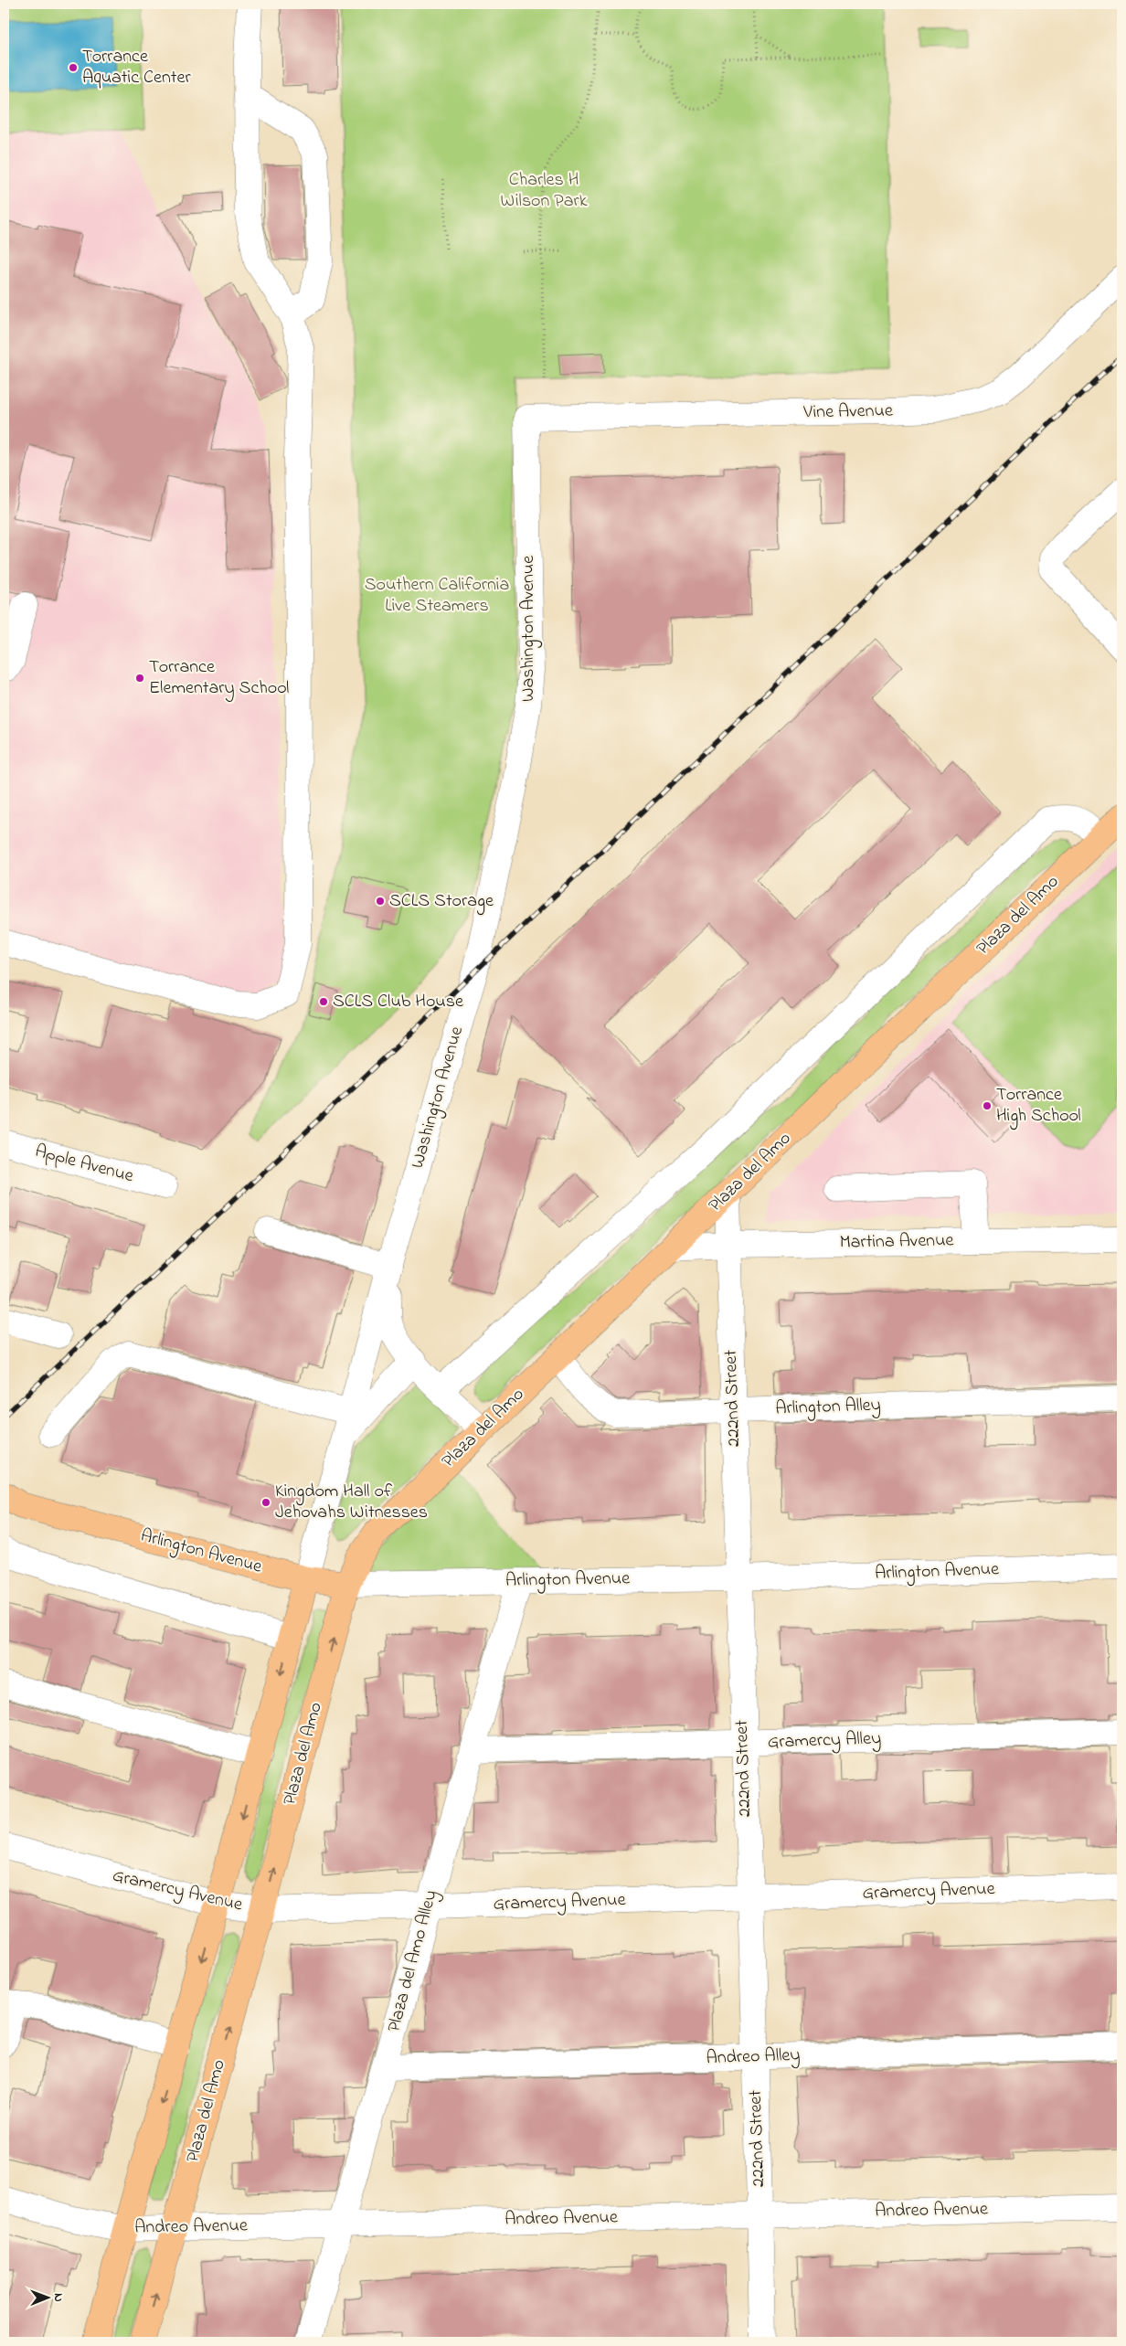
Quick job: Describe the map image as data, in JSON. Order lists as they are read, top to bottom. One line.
{"streets":{"main road":["Plaza del Amo","Arlington Avenue"],"street":["Vine Avenue","Washington Avenue","Apple Avenue","Martina Avenue","222nd Street","Arlington Alley","Gramercy Alley","Gramercy Avenue","Plaza del Amo Alley","Andreo Alley","Andreo Avenue"]},"crossings":[["Vine Avenue","Washington Avenue"],["Washington Avenue","Arlington Avenue"],["Plaza del Amo","Martina Avenue"],["Plaza del Amo","222nd Street"],["Plaza del Amo","Arlington Alley"],["Plaza del Amo","Arlington Avenue"],["Plaza del Amo","Gramercy Avenue"],["Plaza del Amo","Andreo Avenue"],["Martina Avenue","222nd Street"],["222nd Street","Arlington Alley"],["222nd Street","Arlington Avenue"],["222nd Street","Gramercy Alley"],["222nd Street","Gramercy Avenue"],["222nd Street","Andreo Alley"],["222nd Street","Andreo Avenue"],["Arlington Avenue","Plaza del Amo Alley"],["Gramercy Alley","Plaza del Amo Alley"],["Gramercy Avenue","Plaza del Amo Alley"],["Plaza del Amo Alley","Andreo Alley"],["Plaza del Amo Alley","Andreo Avenue"]],"parks":["Charles H Wilson Park","Southern California Live Steamers"],"places":["Torrance Aquatic Center","Torrance Elementary School","SCLS Storage","SCLS Club House","Torrance High School","Kingdom Hall of Jehovahs Witnesses"],"north":"right"}
